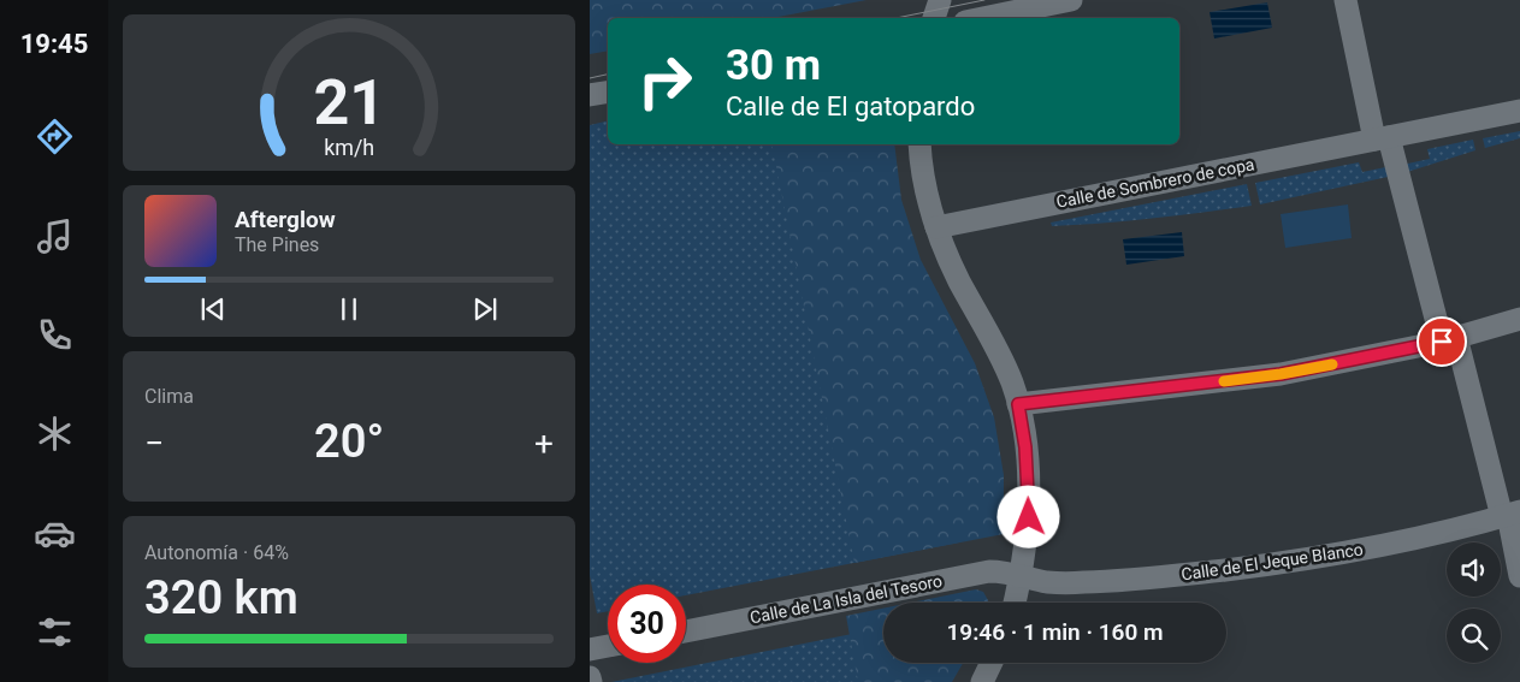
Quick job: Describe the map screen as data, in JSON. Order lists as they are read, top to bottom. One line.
{"streets":{"street":["Calle de Sombrero de copa","Calle de El Jeque Blanco","Calle de La Isla del Tesoro"]},"crossings":[["Calle de El Jeque Blanco","Calle de La Isla del Tesoro"]],"page":{"tabs":"19:45","turn":["30 m","Calle de El gatopardo"],"song":["Afterglow","The Pines"],"tile":["Clima",["Autonomía · 64%","320 km"]],"heat":["−","20°","+"],"limit":"30","trip":"19:46 · 1 min · 160 m","gauge":["21","km/h"]}}
